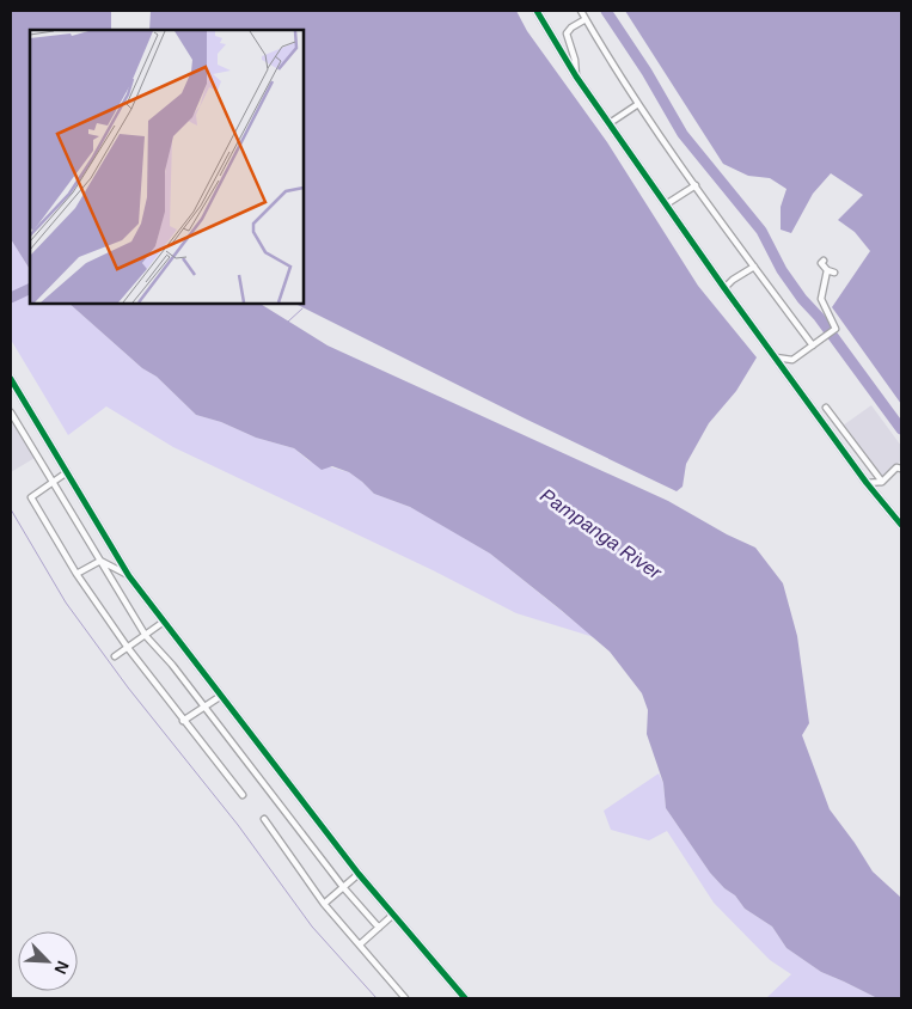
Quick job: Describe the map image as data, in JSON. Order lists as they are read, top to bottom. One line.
{"water":["Pampanga River"],"north":"bottom right"}
